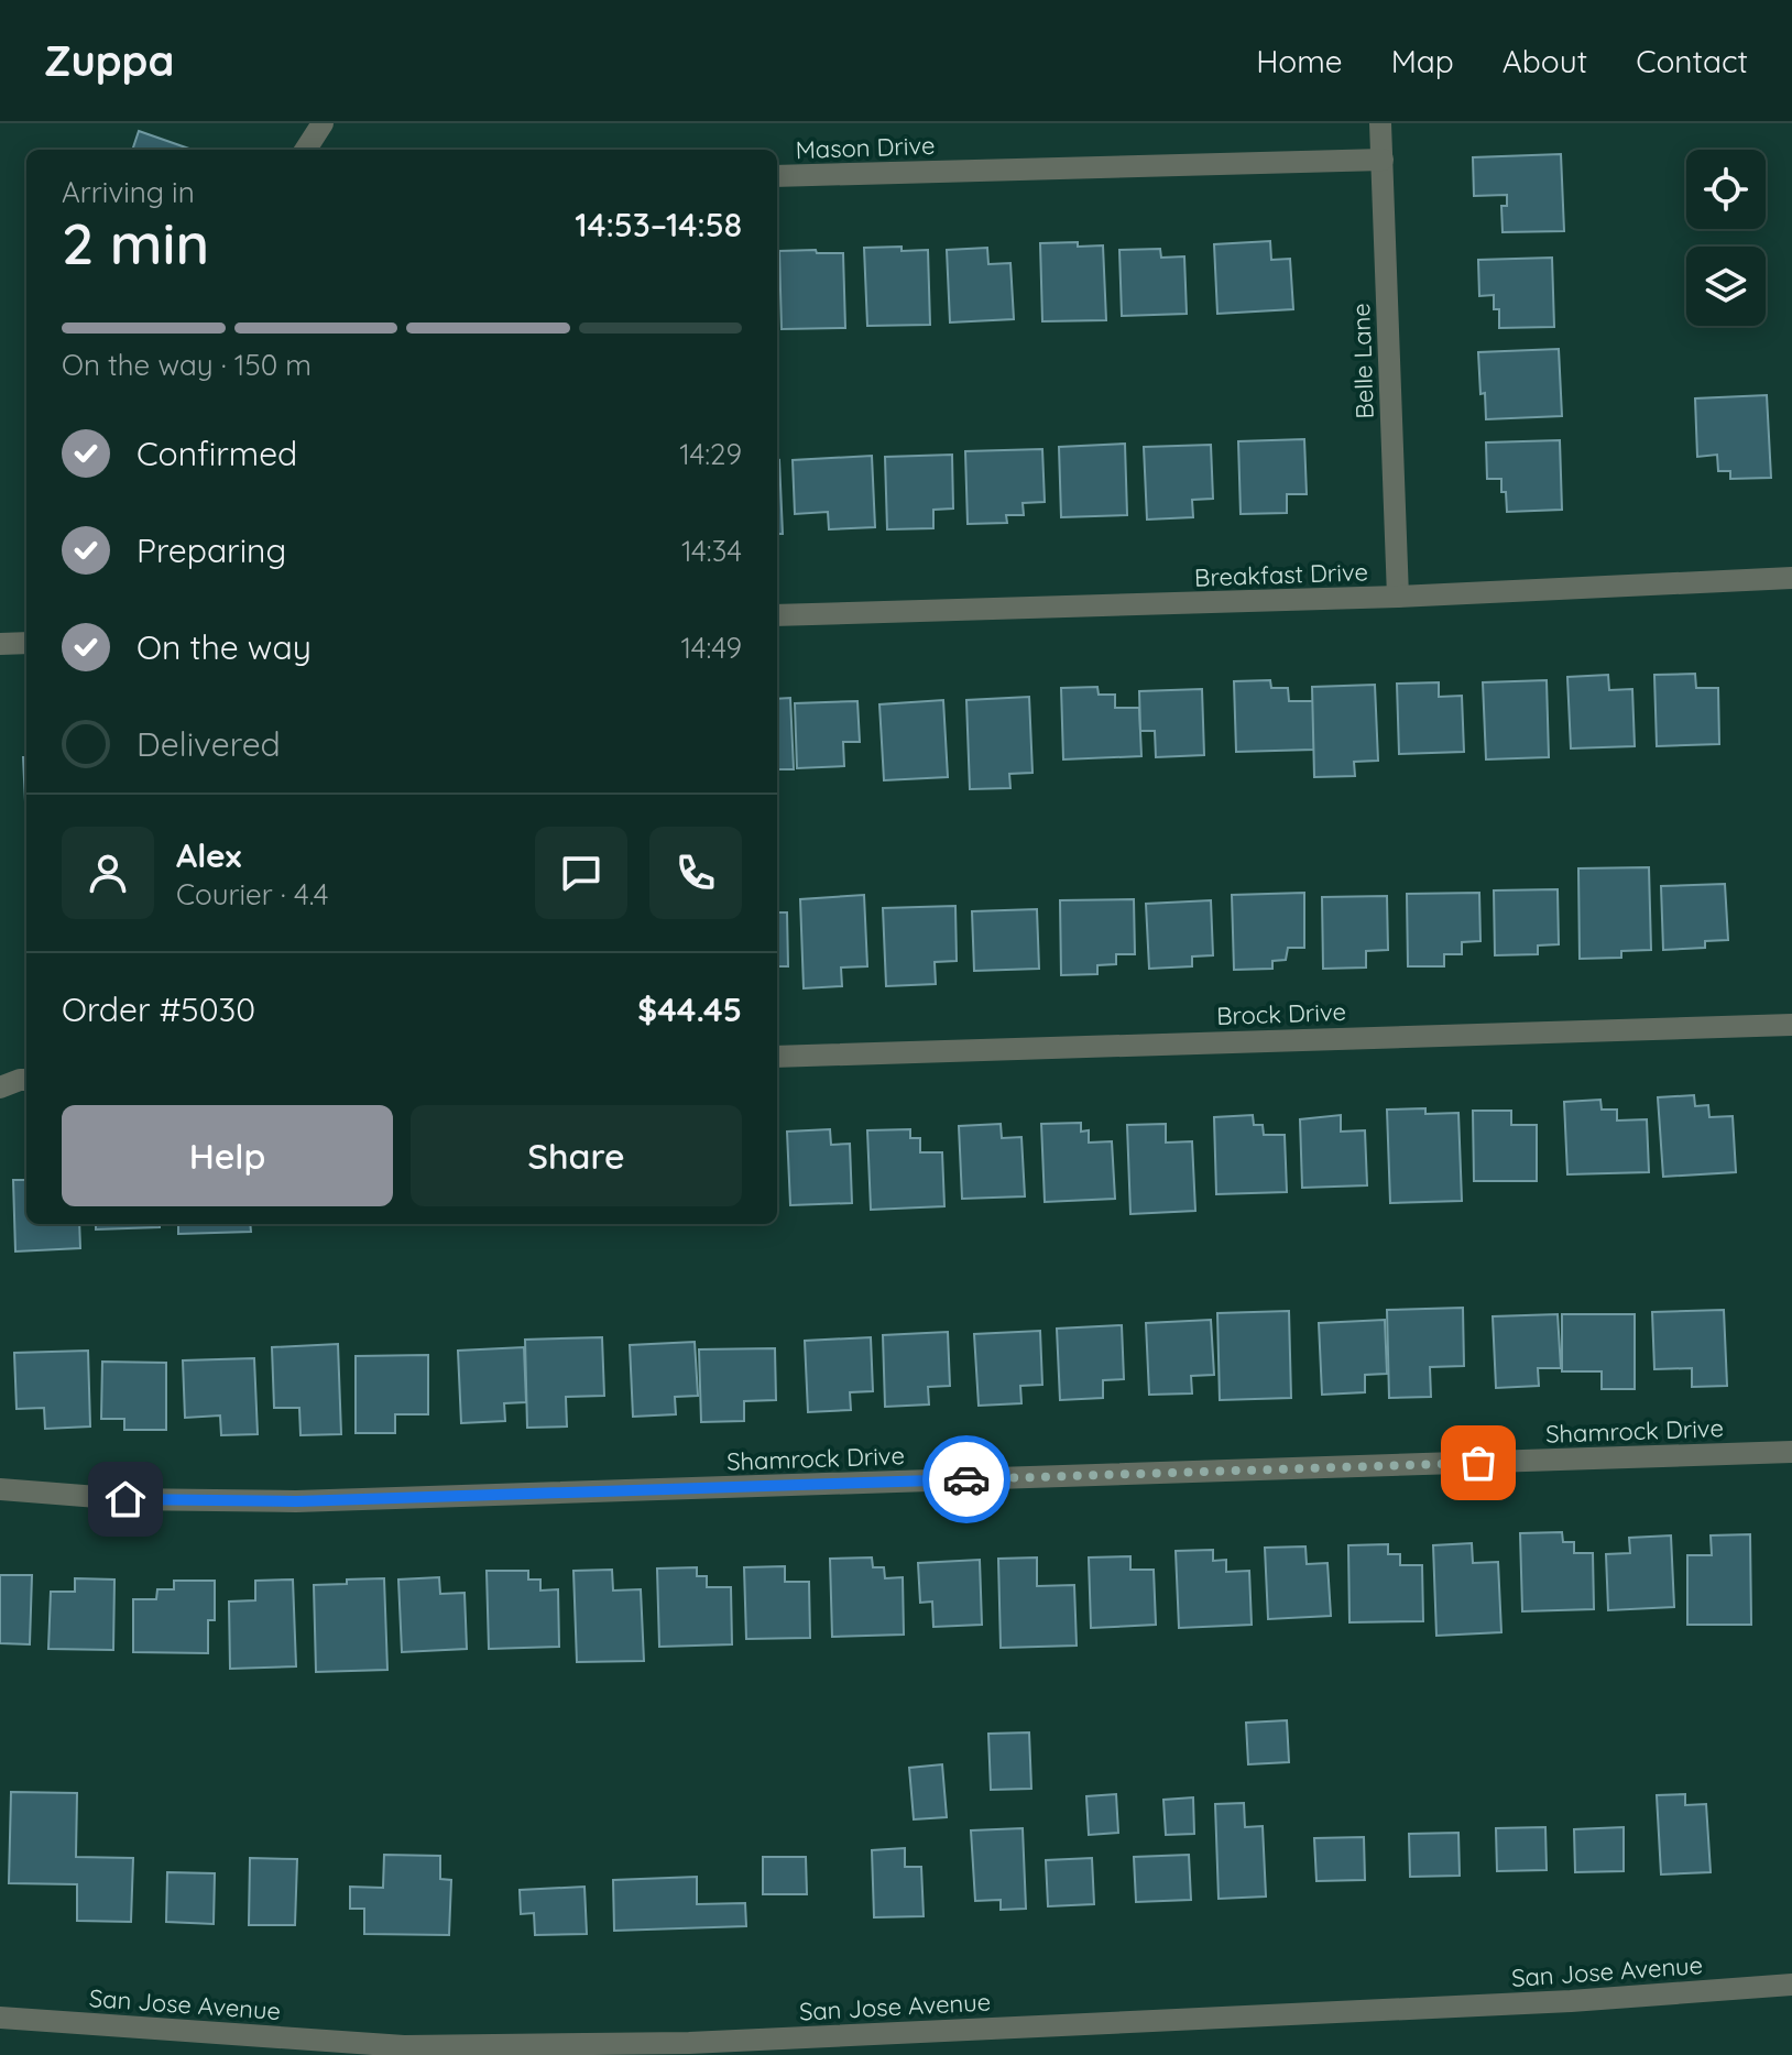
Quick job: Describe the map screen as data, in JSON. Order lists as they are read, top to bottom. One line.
{"streets":{"street":["Mason Drive","Belle Lane","Breakfast Drive","Brock Drive","Shamrock Drive","San Jose Avenue"]},"crossings":[["Mason Drive","Belle Lane"],["Belle Lane","Breakfast Drive"]],"page":{"header":"Zuppa","nav":["Home","Map","About","Contact"],"heading":["2 min","Arriving in","14:53–14:58"],"panel":["Alex","Courier · 4.4","Order #5030","$44.45"],"bar":"On the way · 150 m","list":[["Confirmed","14:29"],["Preparing","14:34"],["On the way","14:49"],"Delivered"],"buttons":["Help","Share"]}}
